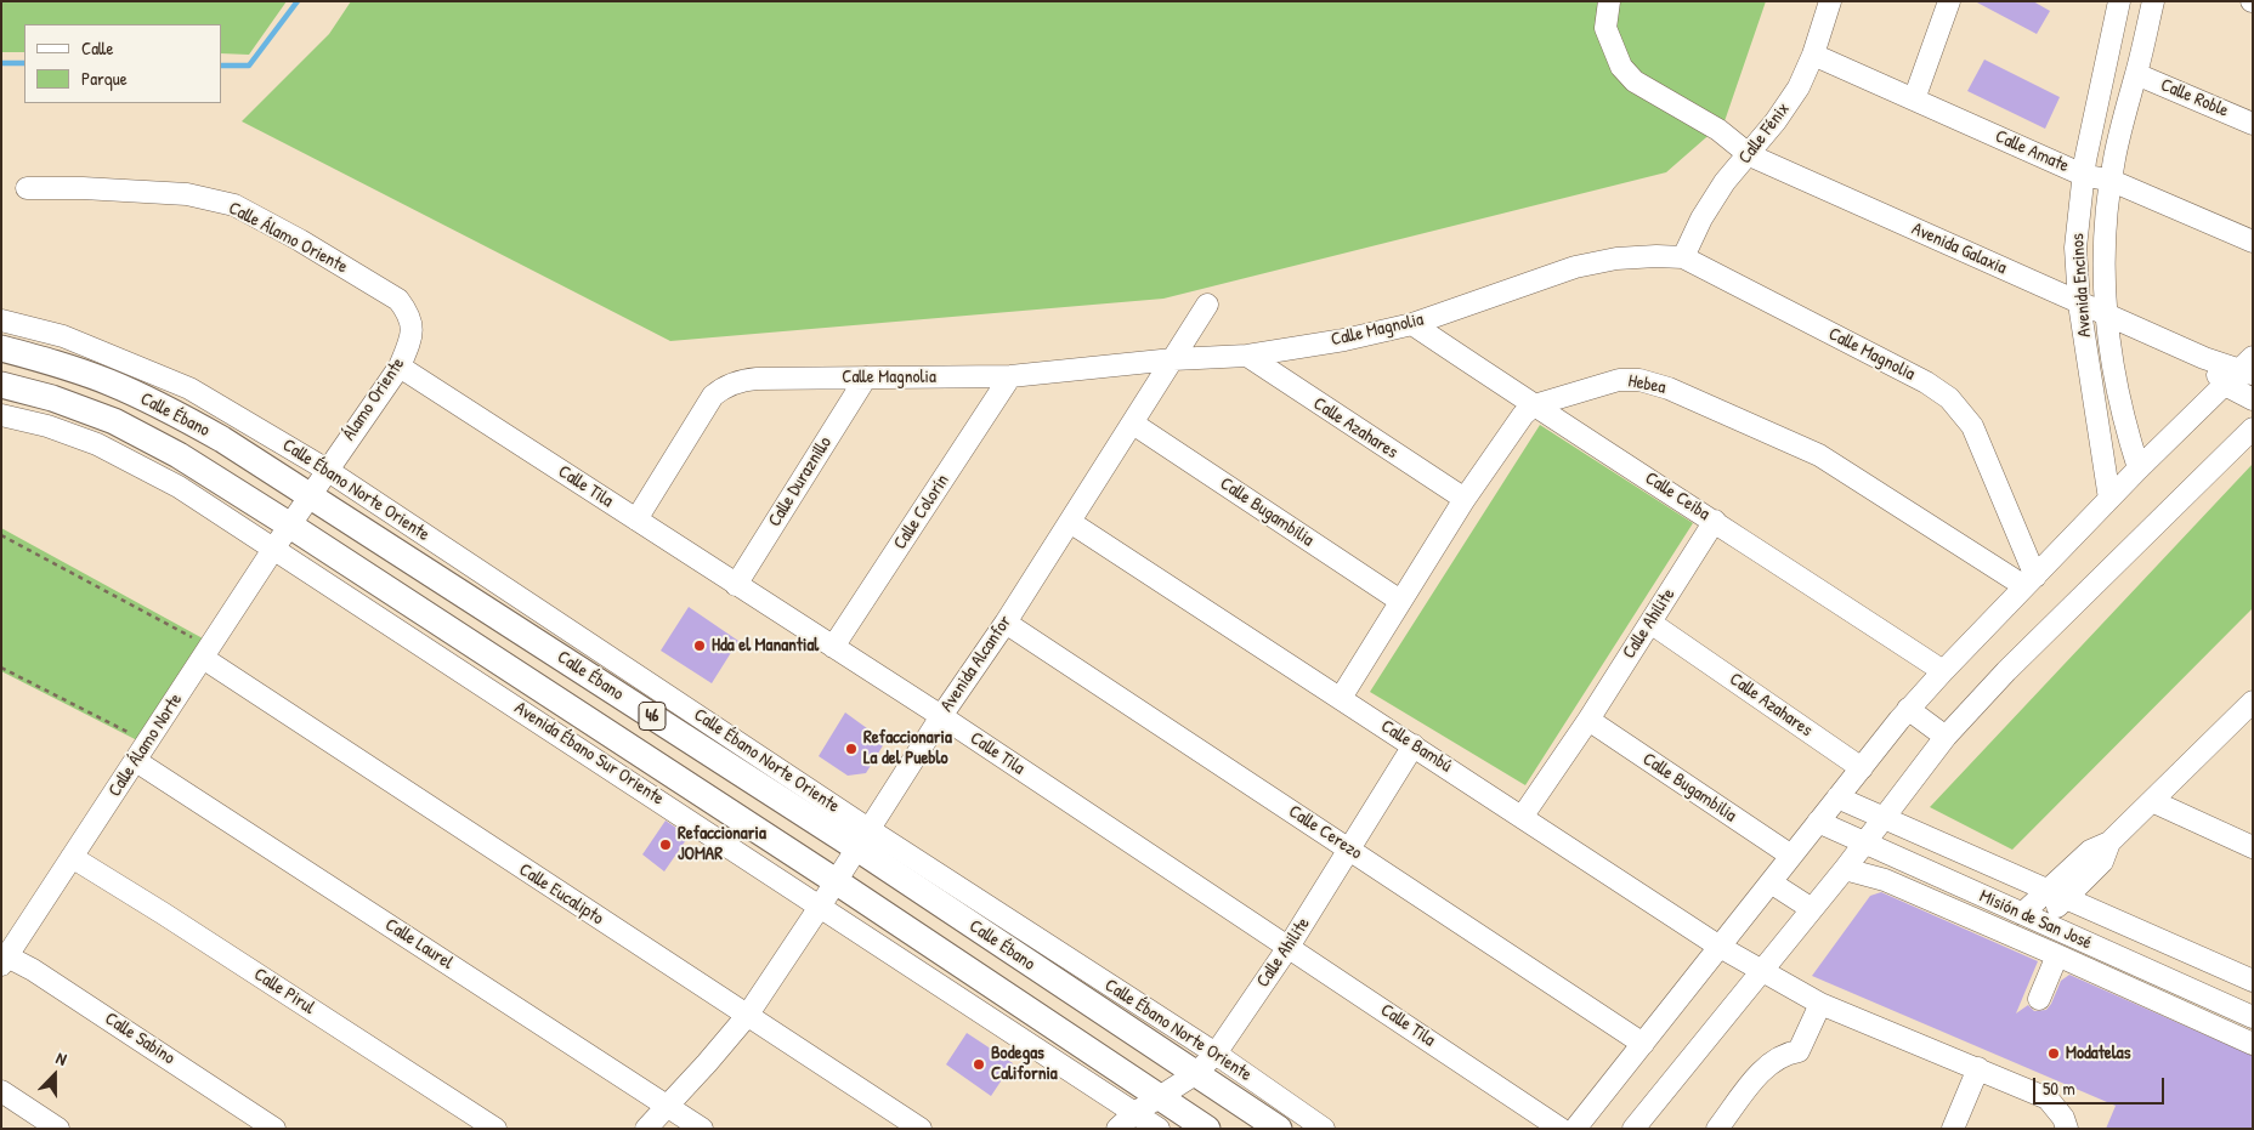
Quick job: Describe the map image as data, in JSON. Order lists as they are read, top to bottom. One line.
{"streets":{"main road":["Calle Ébano","46"],"street":["Calle Roble","Calle Fénix","Calle Amate","Calle Álamo Oriente","Avenida Galaxia","Avenida Encinos","Calle Magnolia","Hebea","Álamo Oriente","Calle Azahares","Calle Duraznillo","Calle Tila","Calle Ébano Norte Oriente","Calle Ceiba","Calle Colorín","Calle Bugambilia","Calle Ahilite","Avenida Alcanfor","Calle Álamo Norte","Calle Bambú","Avenida Ébano Sur Oriente","Calle Cerezo","Calle Eucalipto","Misión de San José","Calle Laurel","Calle Pirul","Calle Sabino"]},"crossings":[["Calle Roble","Avenida Encinos"],["Calle Fénix","Calle Amate"],["Calle Fénix","Avenida Galaxia"],["Calle Fénix","Calle Magnolia"],["Calle Amate","Avenida Encinos"],["Calle Álamo Oriente","Álamo Oriente"],["Avenida Galaxia","Avenida Encinos"],["Calle Magnolia","Hebea"],["Calle Magnolia","Calle Azahares"],["Calle Magnolia","Calle Duraznillo"],["Calle Magnolia","Calle Tila"],["Calle Magnolia","Calle Ceiba"],["Calle Magnolia","Calle Colorín"],["Calle Magnolia","Avenida Alcanfor"],["Hebea","Calle Ceiba"],["Álamo Oriente","Calle Ébano"],["Álamo Oriente","Calle Tila"],["Álamo Oriente","Calle Ébano Norte Oriente"],["Álamo Oriente","Calle Álamo Norte"],["Calle Ébano","Calle Ébano Norte Oriente"],["Calle Ébano","Calle Ahilite"],["Calle Ébano","Avenida Alcanfor"],["Calle Ébano","Calle Álamo Norte"],["Calle Azahares","Calle Ahilite"],["Calle Duraznillo","Calle Tila"],["Calle Tila","Calle Colorín"],["Calle Tila","Calle Ahilite"],["Calle Tila","Avenida Alcanfor"],["Calle Ébano Norte Oriente","Calle Ahilite"],["Calle Ébano Norte Oriente","Avenida Alcanfor"],["Calle Ceiba","Calle Ahilite"],["Calle Bugambilia","Calle Ahilite"],["Calle Bugambilia","Avenida Alcanfor"],["Calle Ahilite","Calle Bambú"],["Calle Ahilite","Avenida Ébano Sur Oriente"],["Calle Ahilite","Calle Cerezo"],["Avenida Alcanfor","Calle Bambú"],["Avenida Alcanfor","Avenida Ébano Sur Oriente"],["Avenida Alcanfor","Calle Cerezo"],["Avenida Alcanfor","Calle Eucalipto"],["Avenida Alcanfor","Calle Laurel"],["Calle Álamo Norte","Avenida Ébano Sur Oriente"],["Calle Álamo Norte","Calle Eucalipto"],["Calle Álamo Norte","Calle Laurel"],["Calle Álamo Norte","Calle Pirul"],["Calle Álamo Norte","Calle Sabino"]],"places":["Hda el Manantial","Refaccionaria La del Pueblo","Refaccionaria JOMAR","Modatelas","Bodegas California"],"legend":["Calle","Parque"],"scale_bar":"50 m","north":"top"}
